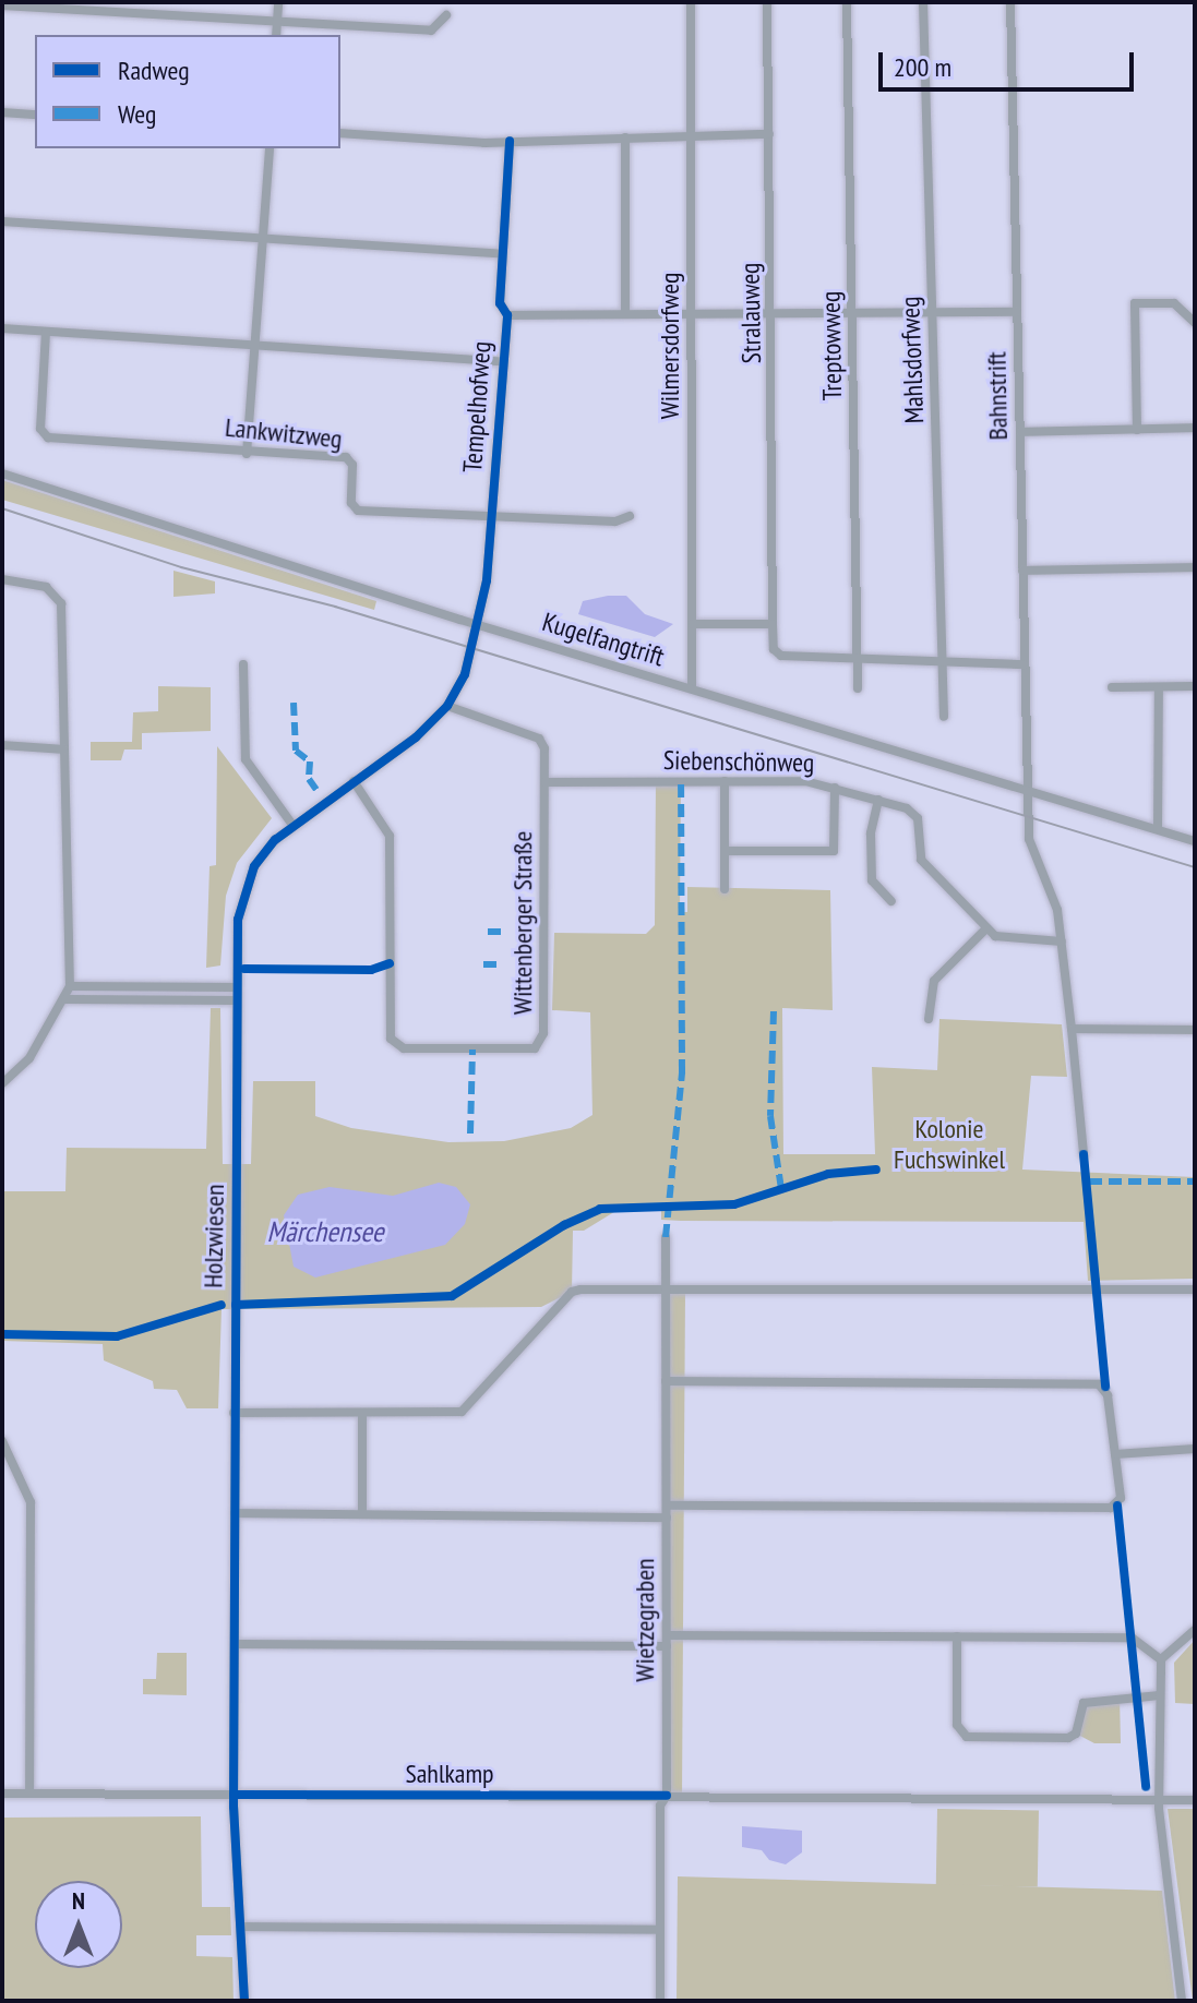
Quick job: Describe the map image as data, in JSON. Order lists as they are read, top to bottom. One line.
{"streets":{"street":["Stralauweg","Wilmersdorfweg","Treptowweg","Mahlsdorfweg","Bahnstrift","Tempelhofweg","Lankwitzweg","Kugelfangtrift","Siebenschönweg","Wittenberger Straße","Holzwiesen","Wietzegraben","Sahlkamp"]},"crossings":[["Wilmersdorfweg","Kugelfangtrift"],["Bahnstrift","Kugelfangtrift"],["Tempelhofweg","Lankwitzweg"],["Tempelhofweg","Kugelfangtrift"],["Tempelhofweg","Holzwiesen"],["Kugelfangtrift","Holzwiesen"],["Siebenschönweg","Wittenberger Straße"],["Wittenberger Straße","Holzwiesen"],["Holzwiesen","Sahlkamp"],["Wietzegraben","Sahlkamp"]],"water":["Märchensee"],"parks":["Kolonie Fuchswinkel"],"legend":["Radweg","Weg"],"scale_bar":"200 m","north":"top"}
